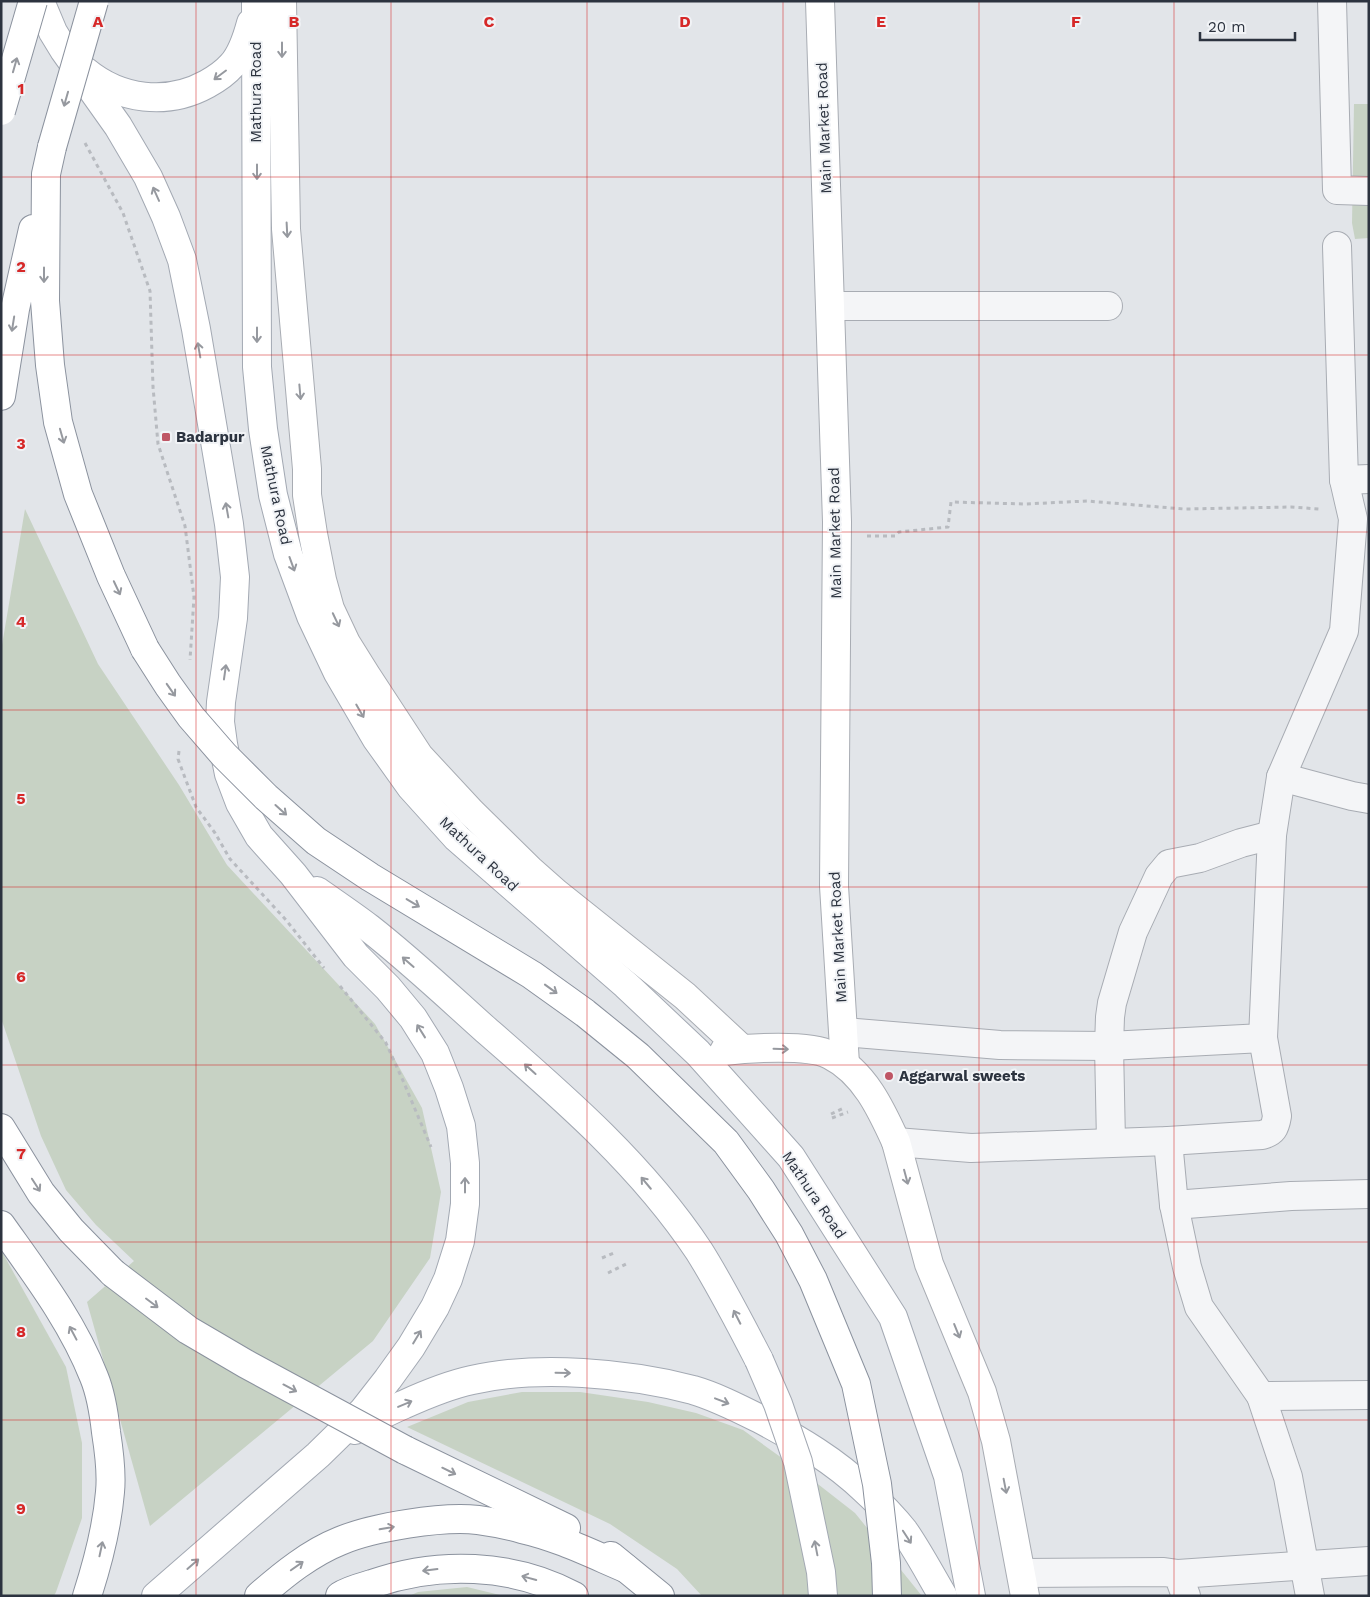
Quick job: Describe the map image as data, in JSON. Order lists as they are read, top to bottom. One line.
{"streets":{"main road":["Mathura Road","Main Market Road"]},"places":{"transit":["Badarpur"],"other":["Aggarwal sweets"]},"scale_bar":"20 m","grid":{"columns":["A","B","C","D","E","F"],"rows":["1","2","3","4","5","6","7","8","9"]}}
